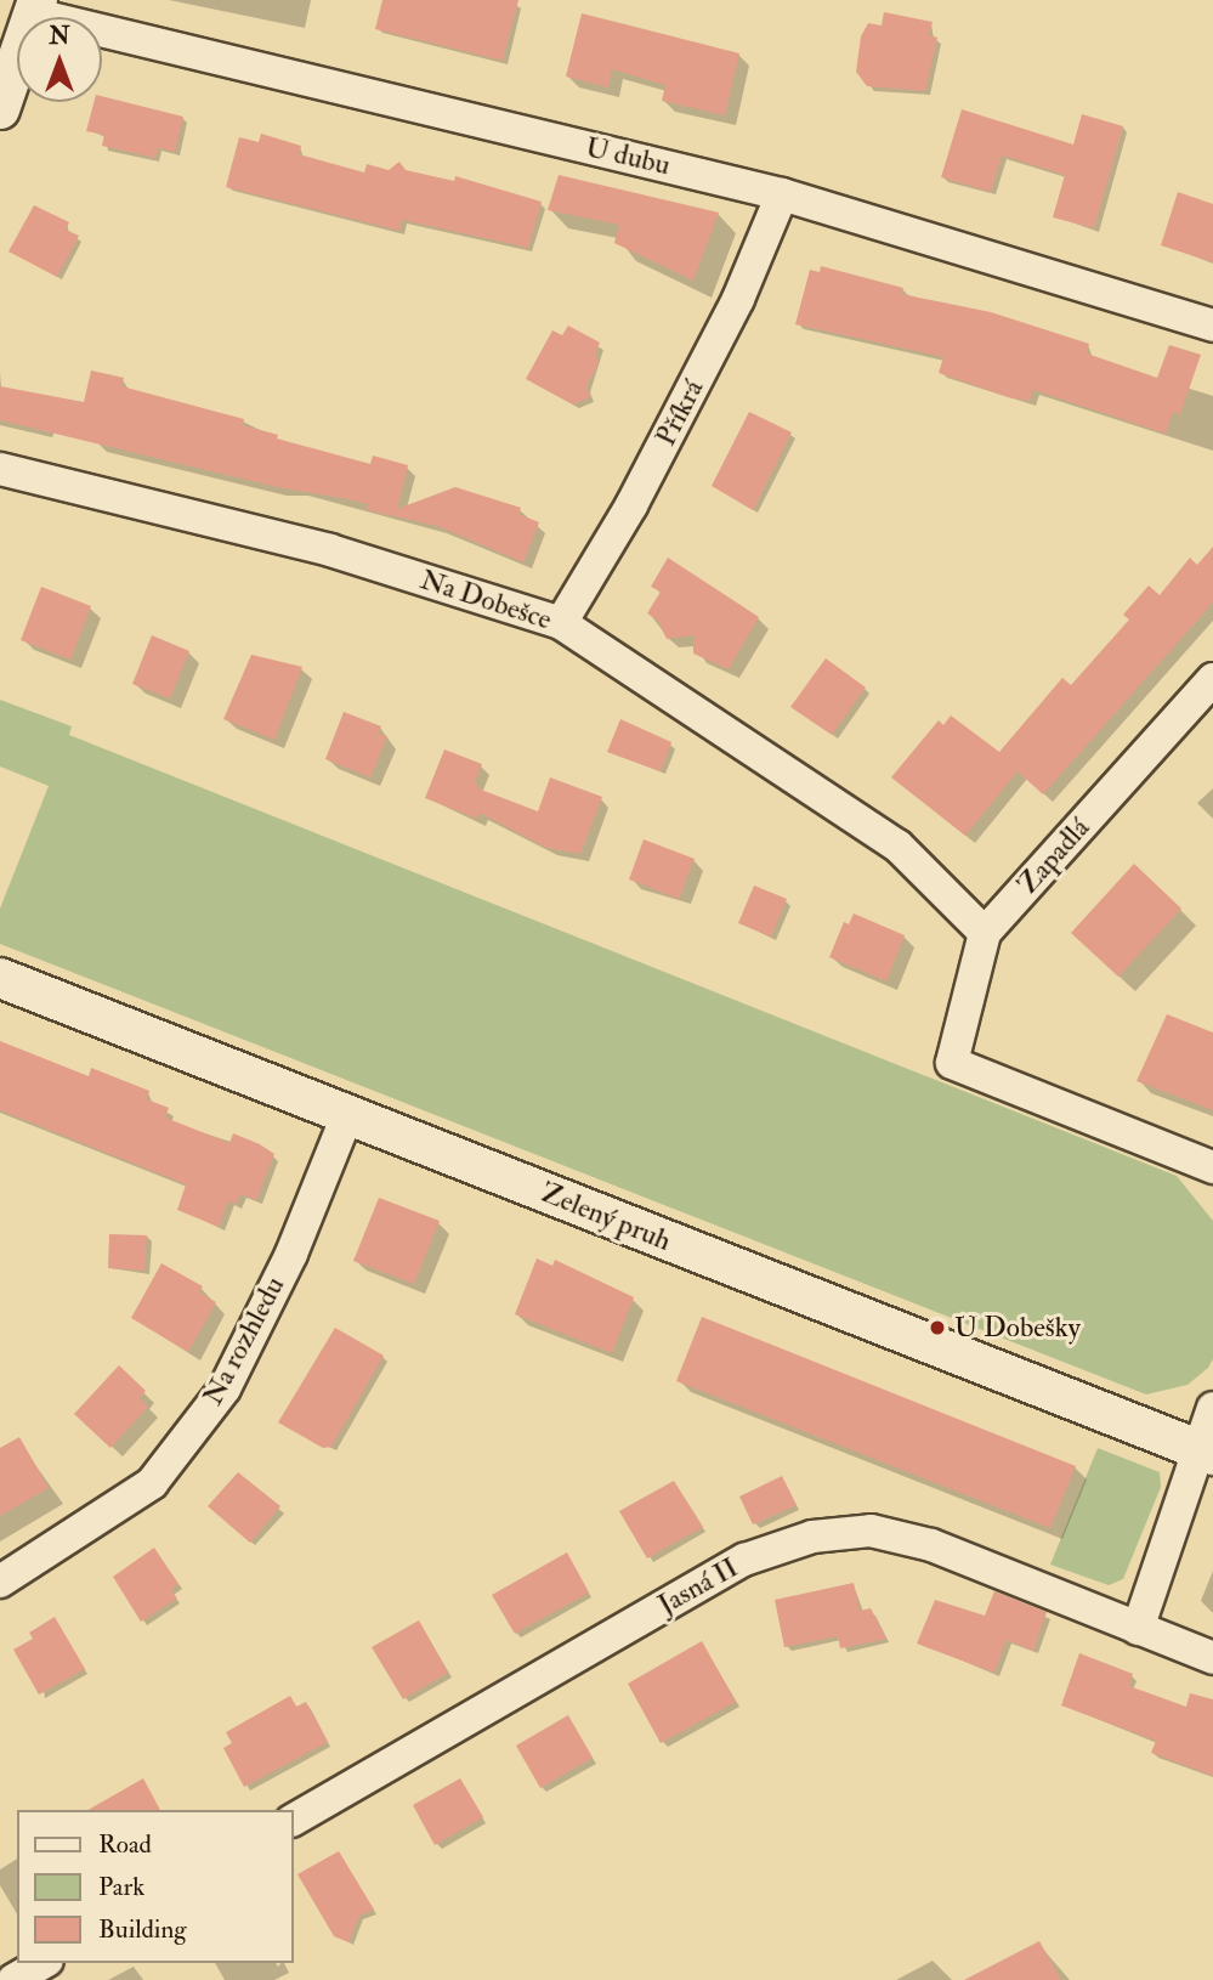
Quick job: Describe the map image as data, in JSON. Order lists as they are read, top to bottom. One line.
{"streets":{"street":["U dubu","Příkrá","Na Dobešce","Zapadlá","Zelený pruh","Na rozhledu","Jasná II"]},"crossings":[["U dubu","Příkrá"],["Příkrá","Na Dobešce"],["Na Dobešce","Zapadlá"],["Zelený pruh","Na rozhledu"]],"places":["U Dobešky"],"legend":["Road","Park","Building"],"north":"top"}
